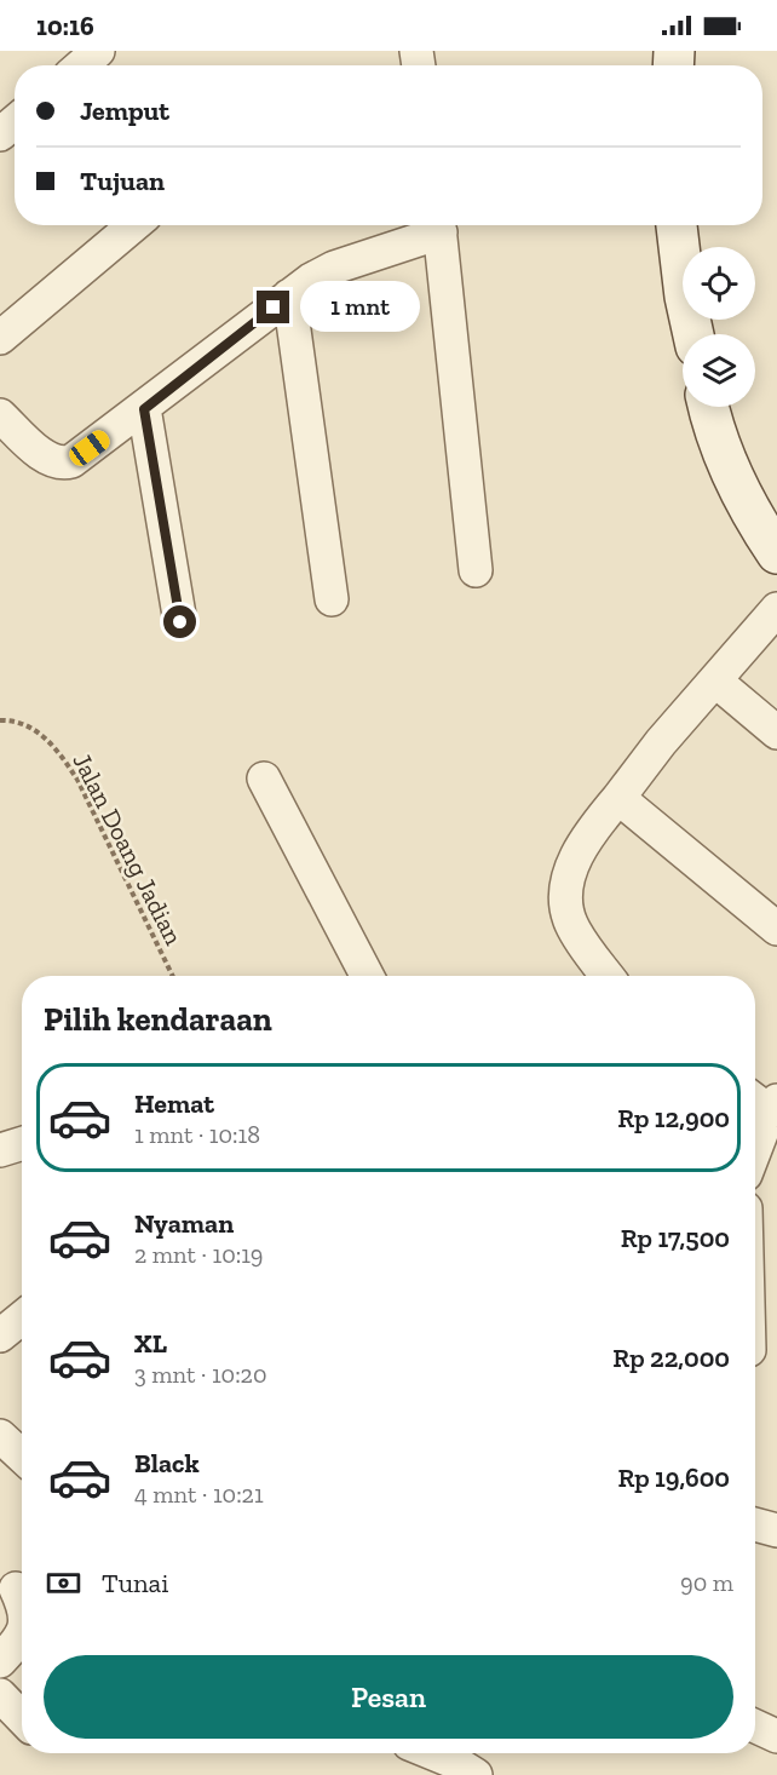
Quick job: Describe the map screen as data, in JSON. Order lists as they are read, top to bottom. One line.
{"streets":{"path":["Jalan Doang Jadian"]},"page":{"status":"10:16","banner":["Jemput","Tujuan"],"bubble":"1 mnt","heading":"Pilih kendaraan","list":[{"name":"Hemat","note":"1 mnt · 10:18","value":"Rp 12,900"},{"name":"Nyaman","note":"2 mnt · 10:19","value":"Rp 17,500"},{"name":"XL","note":"3 mnt · 10:20","value":"Rp 22,000"},{"name":"Black","note":"4 mnt · 10:21","value":"Rp 19,600"}],"pay":["Tunai","90 m"],"buttons":"Pesan"}}
